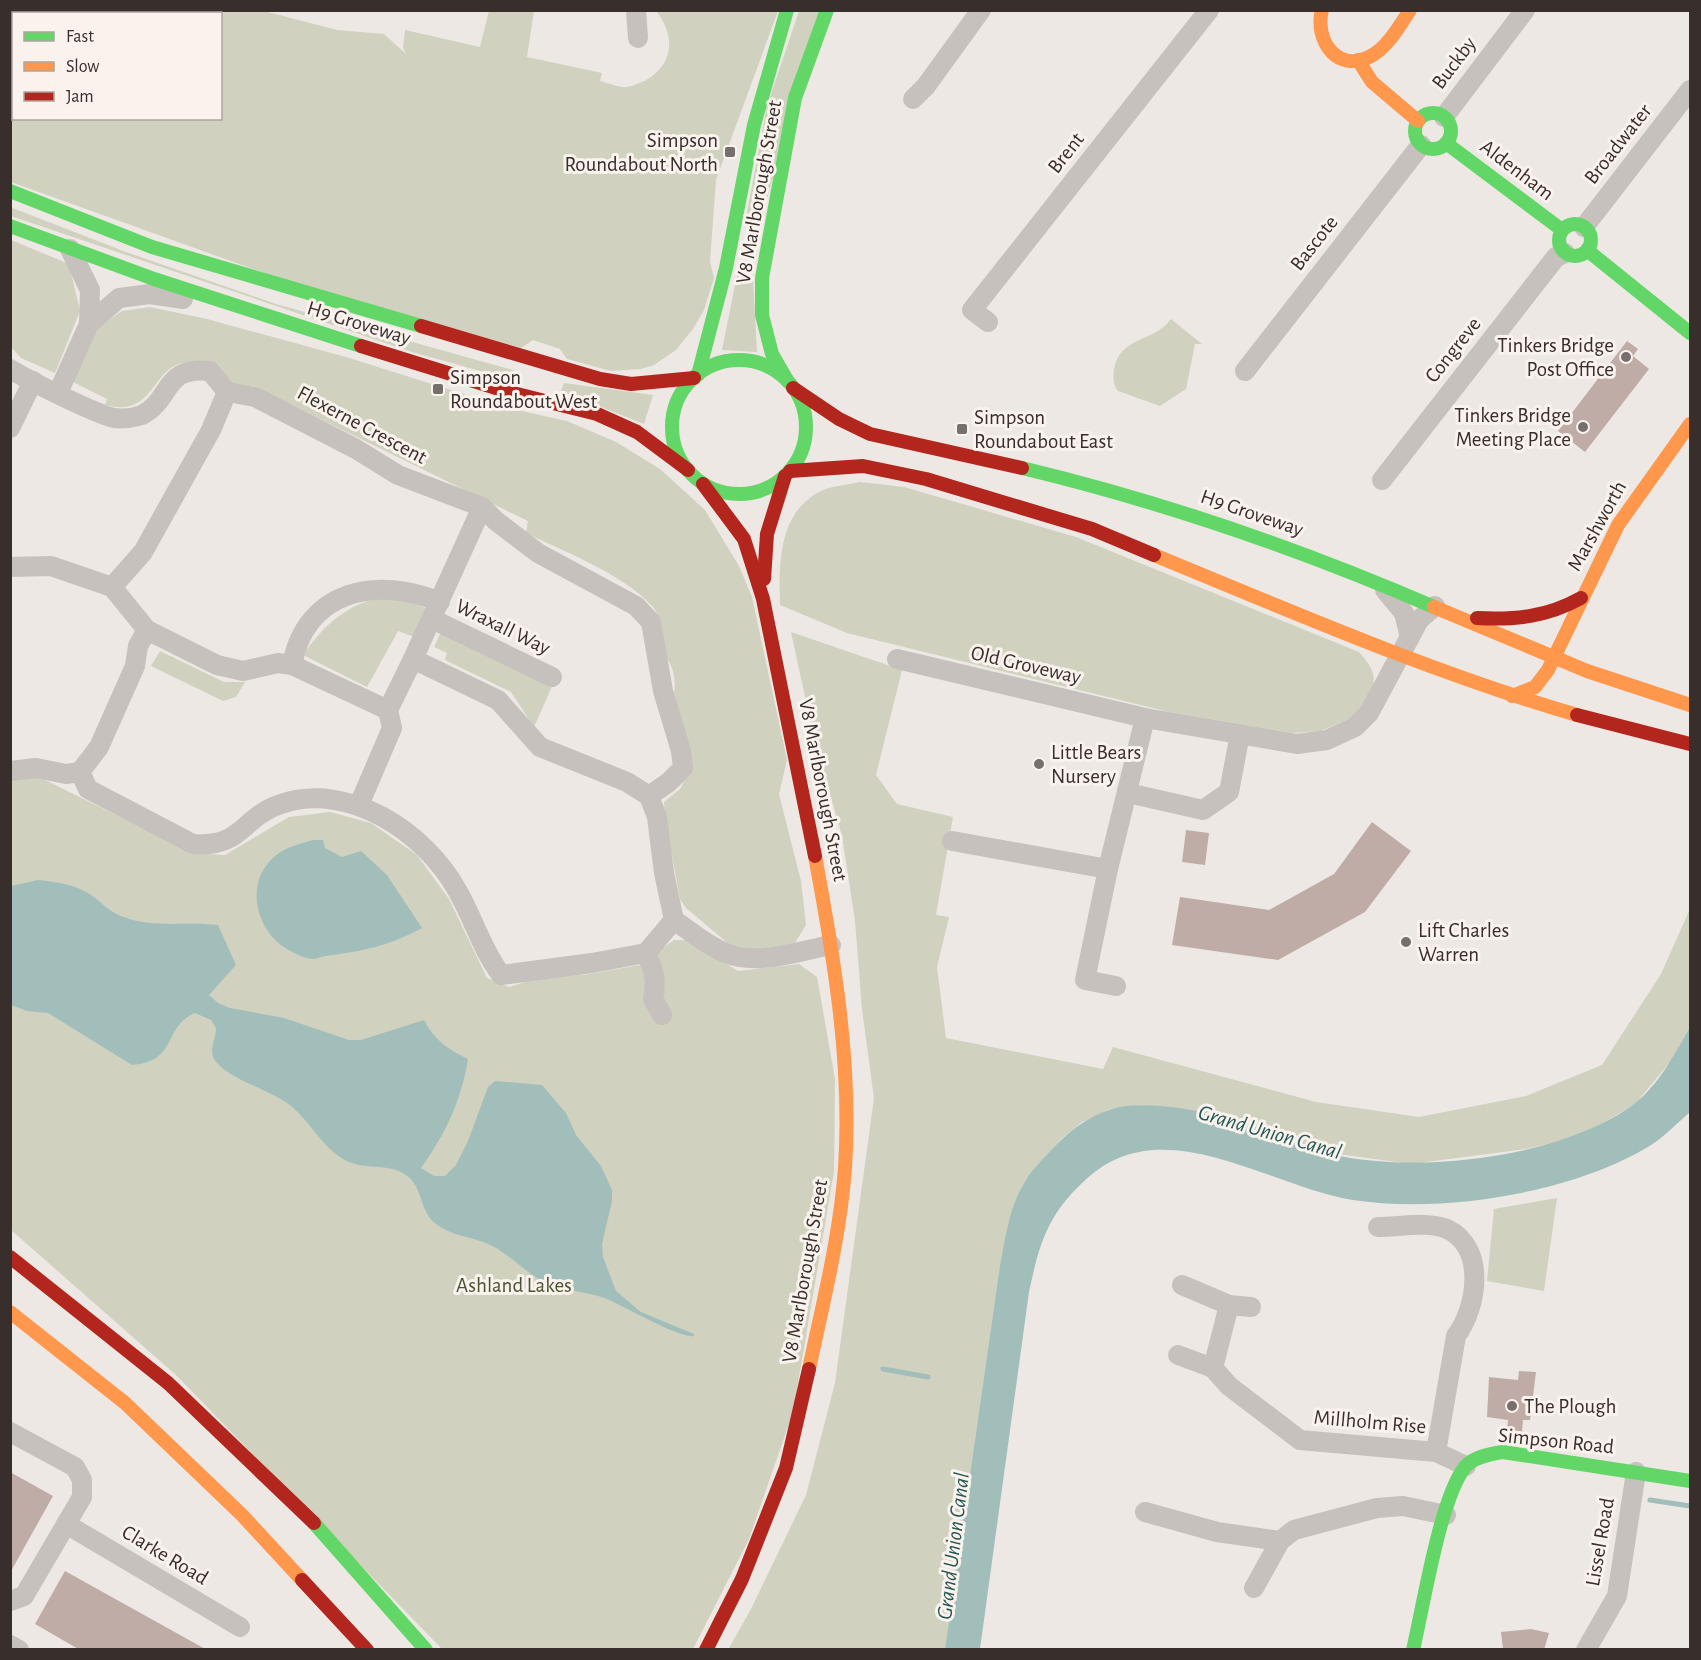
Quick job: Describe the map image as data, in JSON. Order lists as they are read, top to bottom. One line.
{"streets":{"main road":["Aldenham","V8 Marlborough Street","H9 Groveway","Marshworth","Simpson Road"],"street":["Buckby","Broadwater","Brent","Bascote","Congreve","Flexerne Crescent","Wraxall Way","Old Groveway","Millholm Rise","Lissel Road","Clarke Road"]},"crossings":[["Buckby","Aldenham"],["Buckby","Bascote"],["Broadwater","Aldenham"],["Broadwater","Congreve"],["Aldenham","Bascote"],["Aldenham","Congreve"],["V8 Marlborough Street","H9 Groveway"],["H9 Groveway","Marshworth"],["H9 Groveway","Old Groveway"],["Flexerne Crescent","Wraxall Way"],["Millholm Rise","Simpson Road"],["Simpson Road","Lissel Road"]],"water":["Grand Union Canal"],"parks":["Ashland Lakes"],"places":{"transit":["Simpson Roundabout North","Simpson Roundabout West","Simpson Roundabout East"],"other":["Tinkers Bridge Post Office","Tinkers Bridge Meeting Place","Little Bears Nursery","Lift Charles Warren","The Plough"]},"legend":["Fast","Slow","Jam"]}
